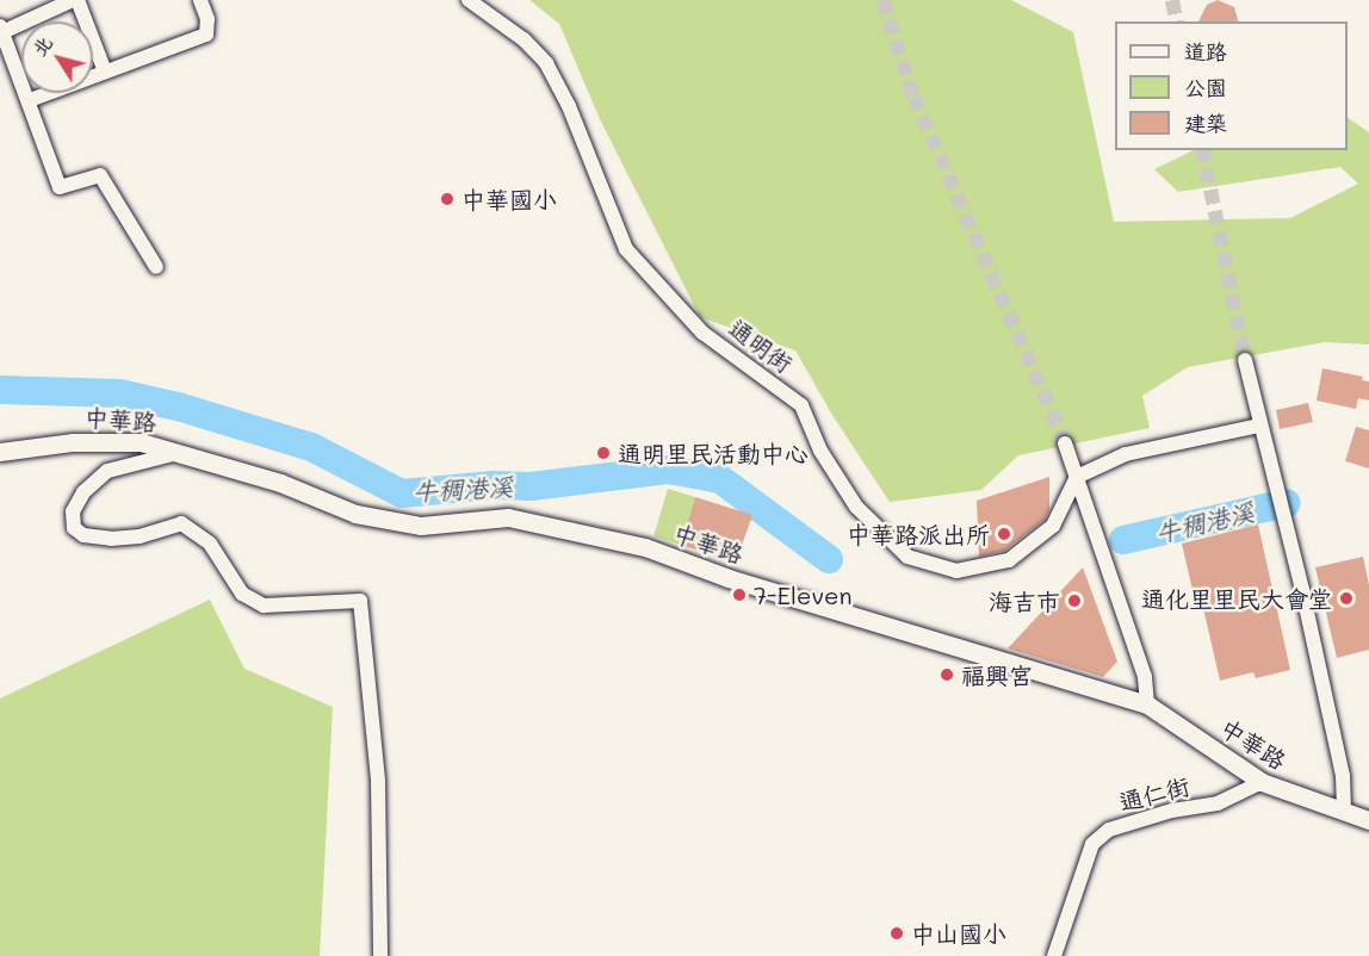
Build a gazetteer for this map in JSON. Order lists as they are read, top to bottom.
{
  "streets": {
    "street": ["通明街", "中華路", "通仁街"]
  },
  "crossings": [
    ["中華路", "通仁街"]
  ],
  "water": ["牛稠港溪"],
  "places": [
    "中華國小",
    "通明里民活動中心",
    "中華路派出所",
    "7-Eleven",
    "通化里里民大會堂",
    "海吉市",
    "福興宮",
    "中山國小"
  ],
  "legend": ["道路", "公園", "建築"],
  "north": "top left"
}
